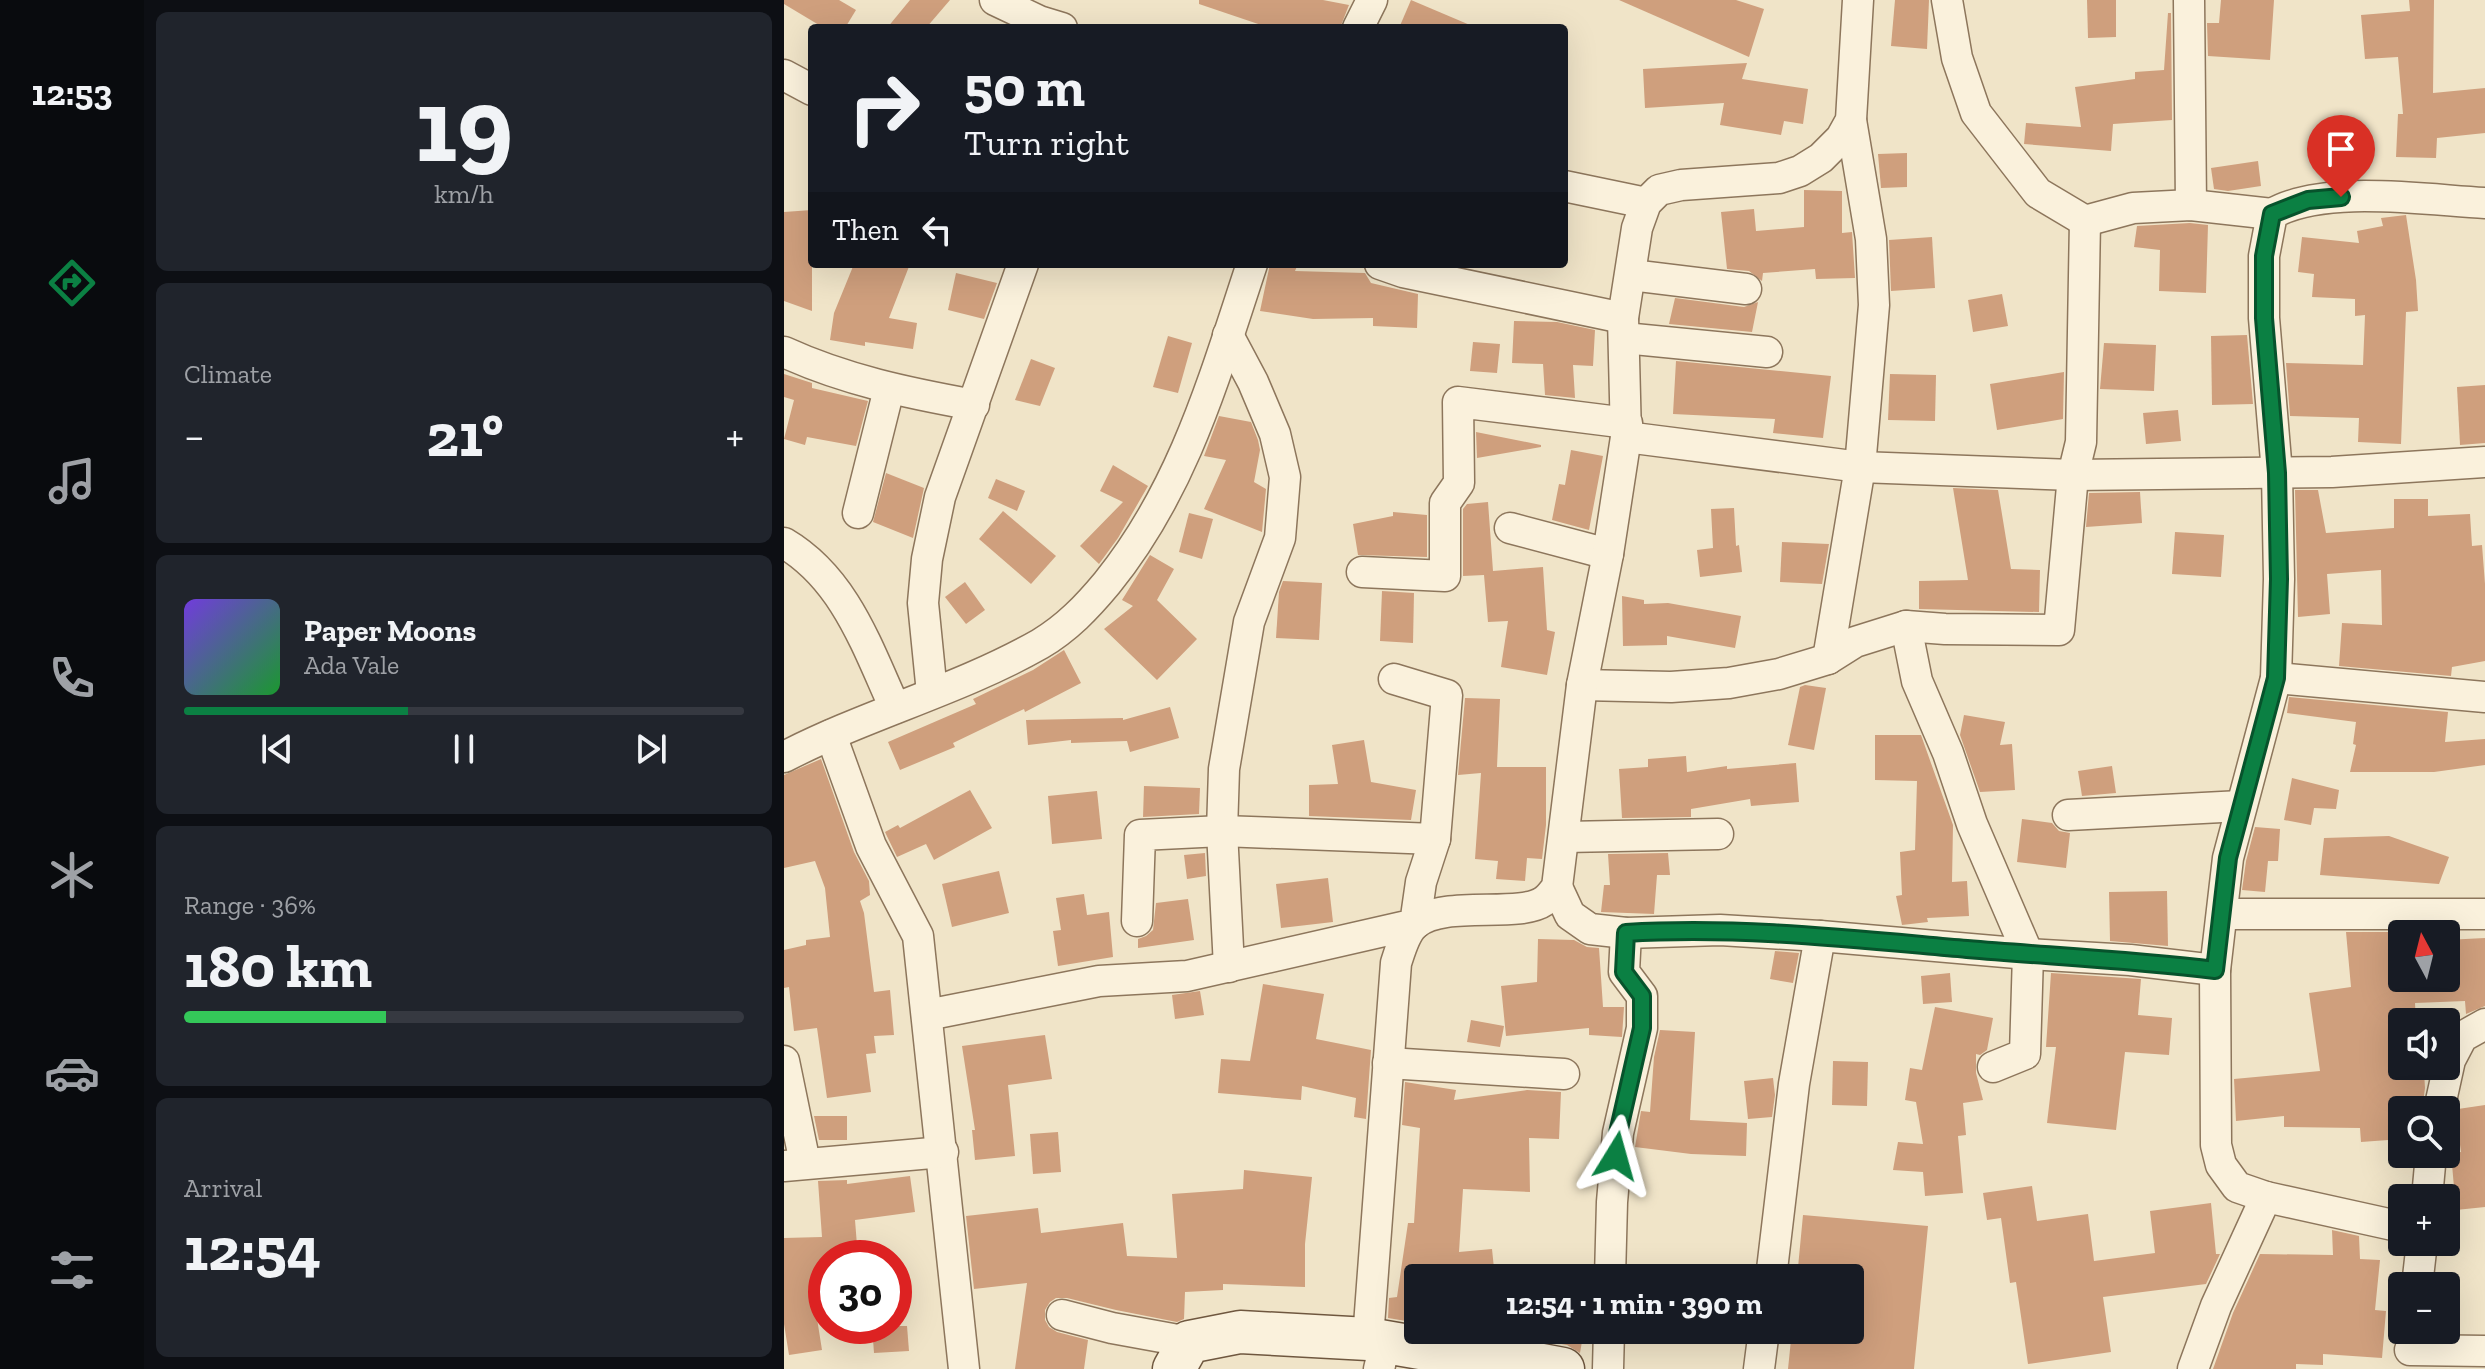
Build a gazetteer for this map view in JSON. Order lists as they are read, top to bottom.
{
  "north": "top",
  "page": {
    "tabs": "12:53",
    "tile": [
      ["19", "km/h"],
      "Climate",
      ["Range · 36%", "180 km"],
      ["Arrival", "12:54"]
    ],
    "turn": ["50 m", "Turn right"],
    "then": "Then",
    "heat": ["−", "21°", "+"],
    "song": ["Paper Moons", "Ada Vale"],
    "map_buttons": ["+", "−"],
    "limit": "30",
    "trip": "12:54 · 1 min · 390 m"
  }
}
